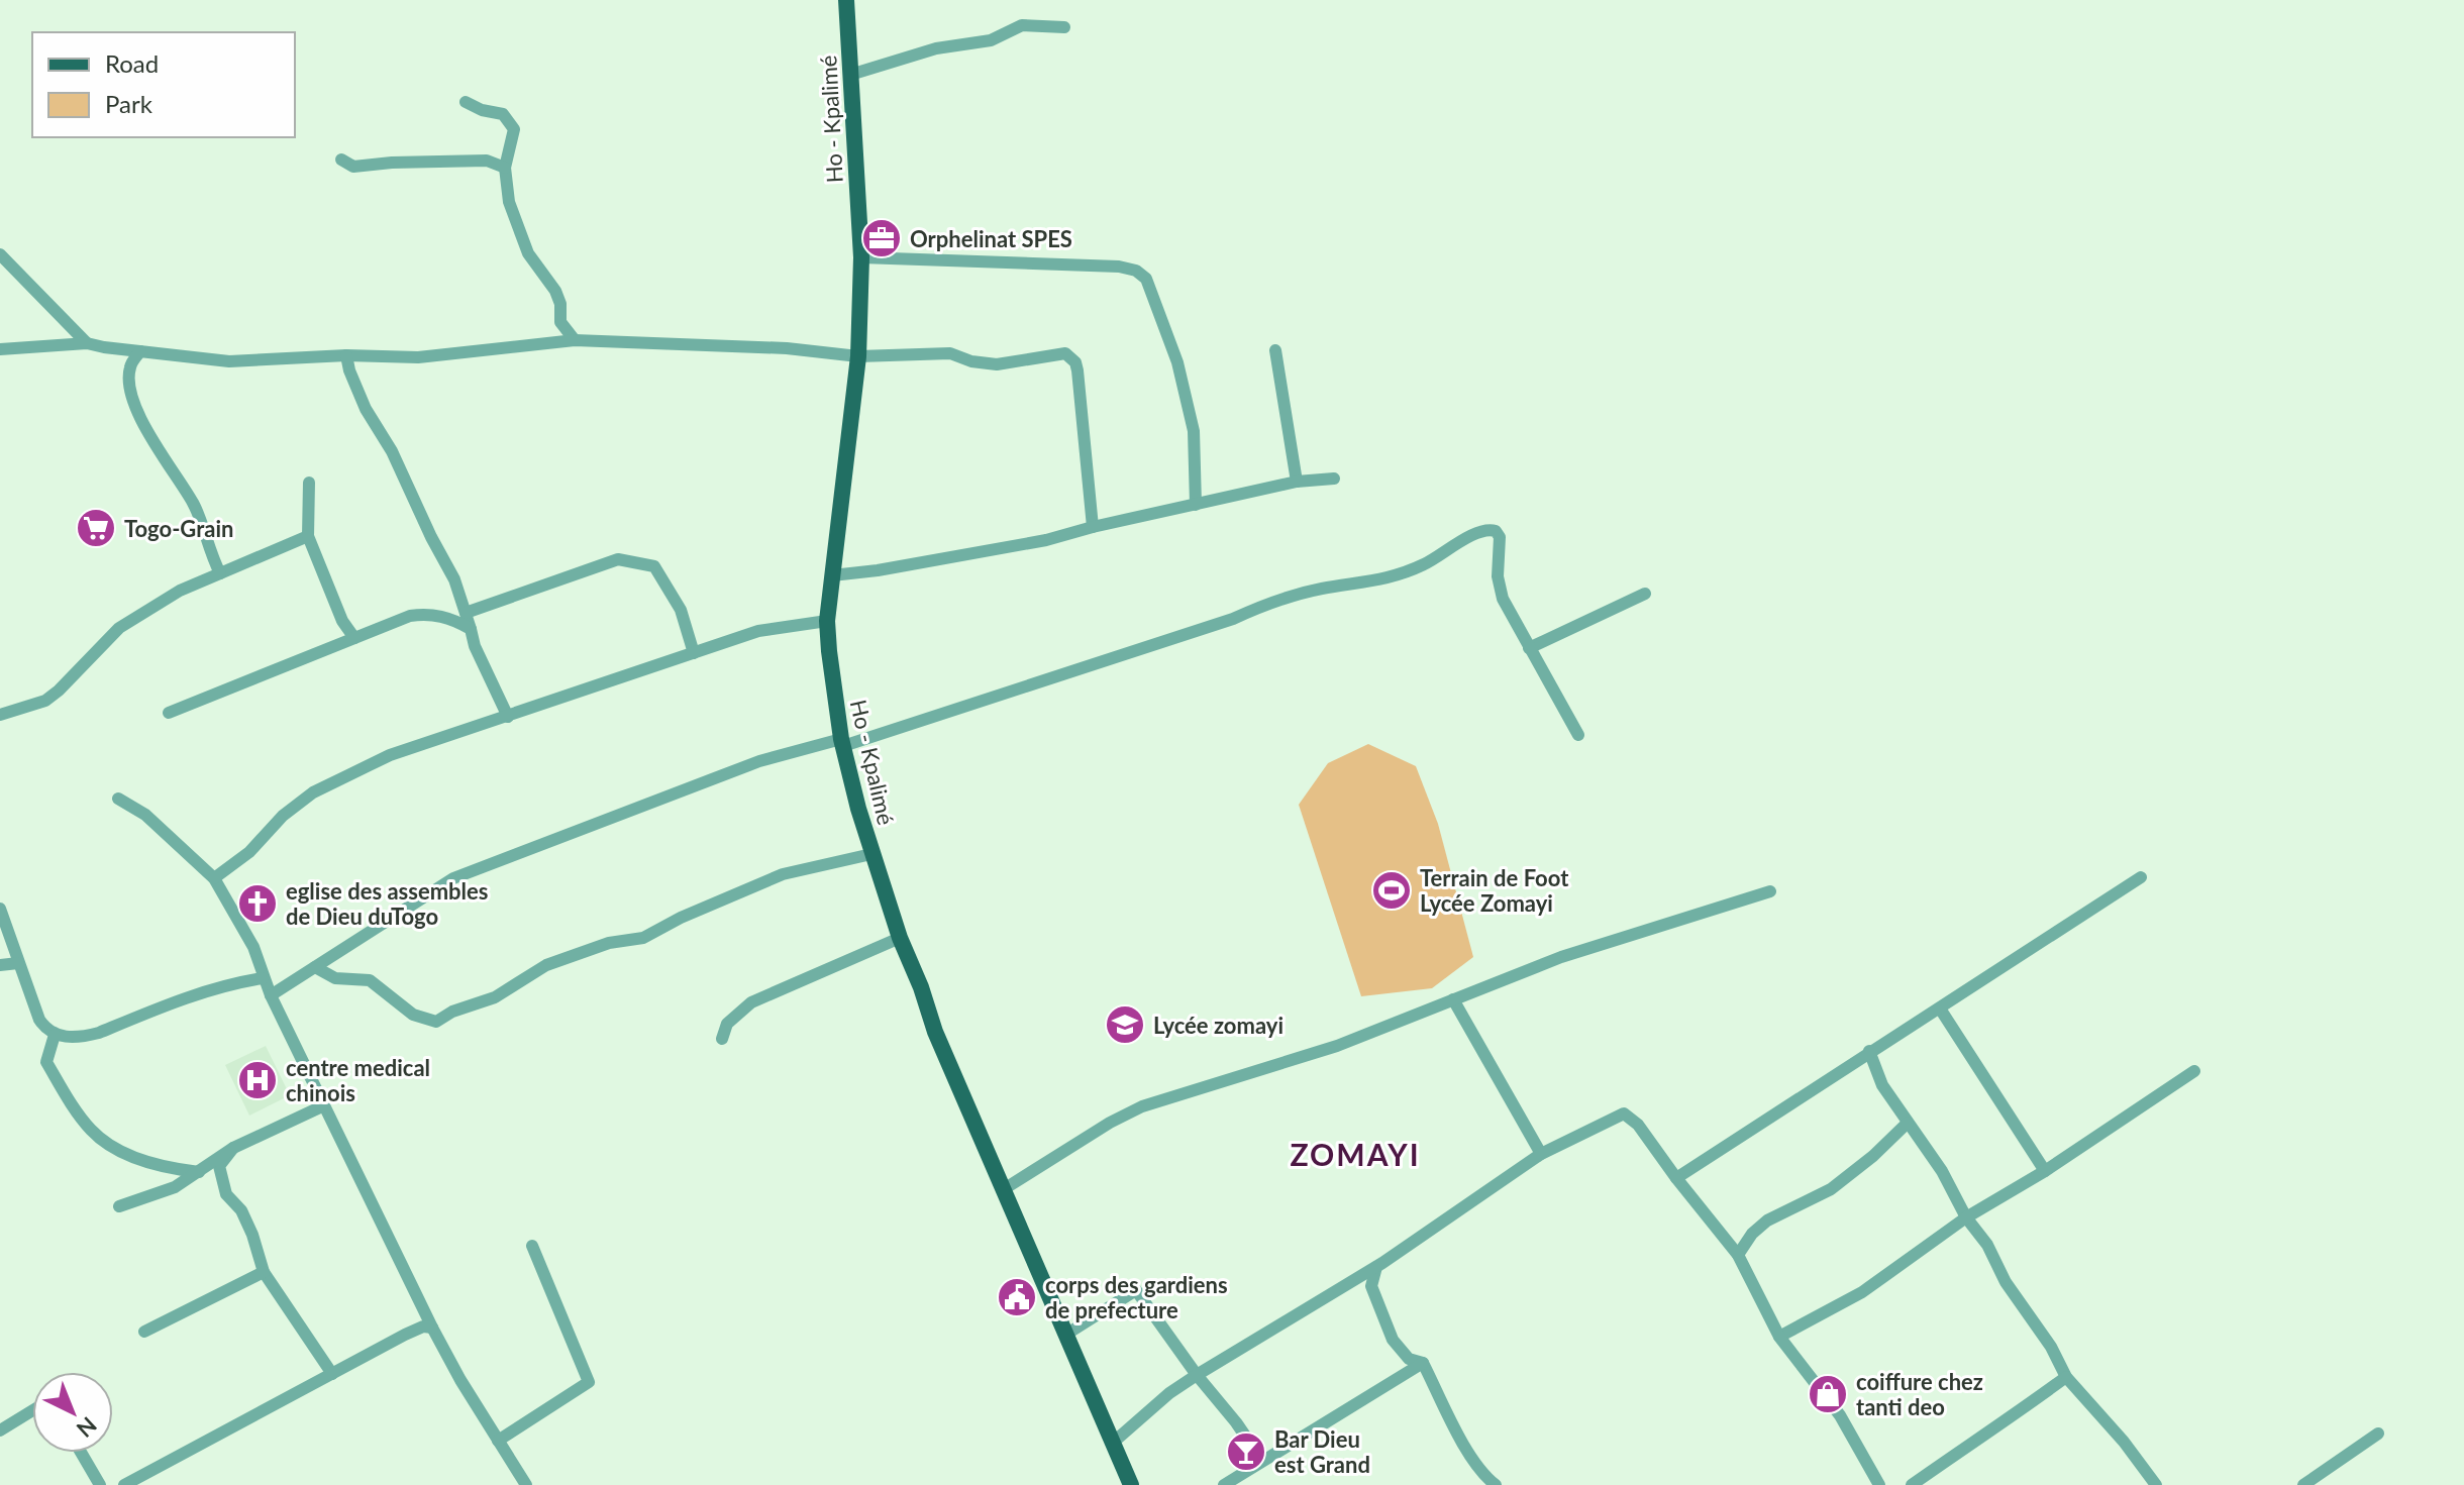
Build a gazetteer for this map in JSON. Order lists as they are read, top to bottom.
{
  "streets": {
    "main road": ["Ho - Kpalimé"]
  },
  "districts": ["ZOMAYI"],
  "places": {
    "office": ["Orphelinat SPES"],
    "supermarket": ["Togo-Grain"],
    "sports": ["Terrain de Foot Lycée Zomayi"],
    "church": ["eglise des assembles de Dieu duTogo"],
    "school or university": ["Lycée zomayi"],
    "hospital": ["centre medical chinois"],
    "public building": ["corps des gardiens de prefecture"],
    "shop": ["coiffure chez tanti deo"],
    "bar": ["Bar Dieu est Grand"]
  },
  "legend": ["Road", "Park"],
  "north": "bottom right"
}
